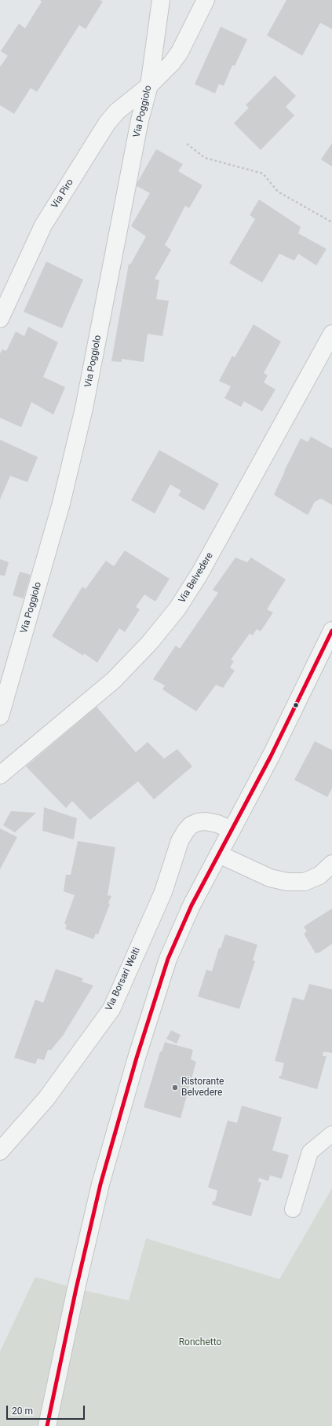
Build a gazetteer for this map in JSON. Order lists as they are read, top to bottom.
{
  "streets": {
    "street": [
      "Via Poggiolo",
      "Via Piro",
      "Via Belvedere",
      "Via Borsari Welti"
    ]
  },
  "crossings": [
    ["Via Poggiolo", "Via Piro"]
  ],
  "parks": ["Ronchetto"],
  "places": ["Ristorante Belvedere"],
  "scale_bar": "20 m"
}
